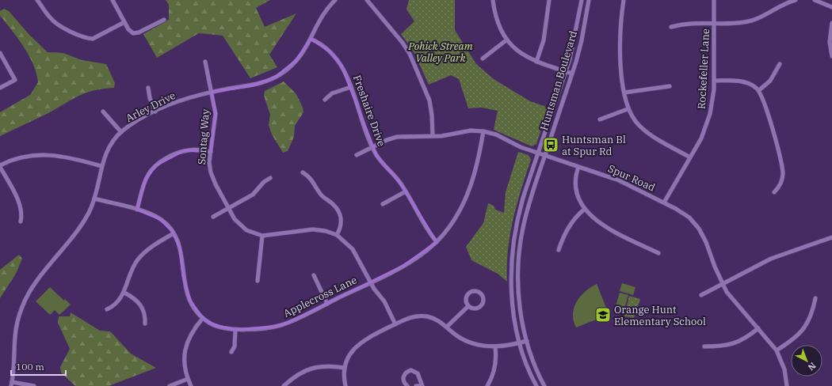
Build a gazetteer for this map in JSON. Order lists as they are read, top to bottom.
{
  "streets": {
    "street": [
      "Rockefeller Lane",
      "Huntsman Boulevard",
      "Arley Drive",
      "Freshaire Drive",
      "Sontag Way",
      "Spur Road",
      "Applecross Lane"
    ]
  },
  "crossings": [
    ["Rockefeller Lane", "Spur Road"],
    ["Huntsman Boulevard", "Spur Road"],
    ["Arley Drive", "Freshaire Drive"],
    ["Arley Drive", "Sontag Way"],
    ["Arley Drive", "Applecross Lane"],
    ["Freshaire Drive", "Spur Road"],
    ["Freshaire Drive", "Applecross Lane"],
    ["Sontag Way", "Applecross Lane"],
    ["Spur Road", "Applecross Lane"]
  ],
  "parks": ["Pohick Stream Valley Park"],
  "places": {
    "bus stop": ["Huntsman Bl at Spur Rd"],
    "school or university": ["Orange Hunt Elementary School"]
  },
  "scale_bar": "100 m",
  "north": "bottom right"
}
